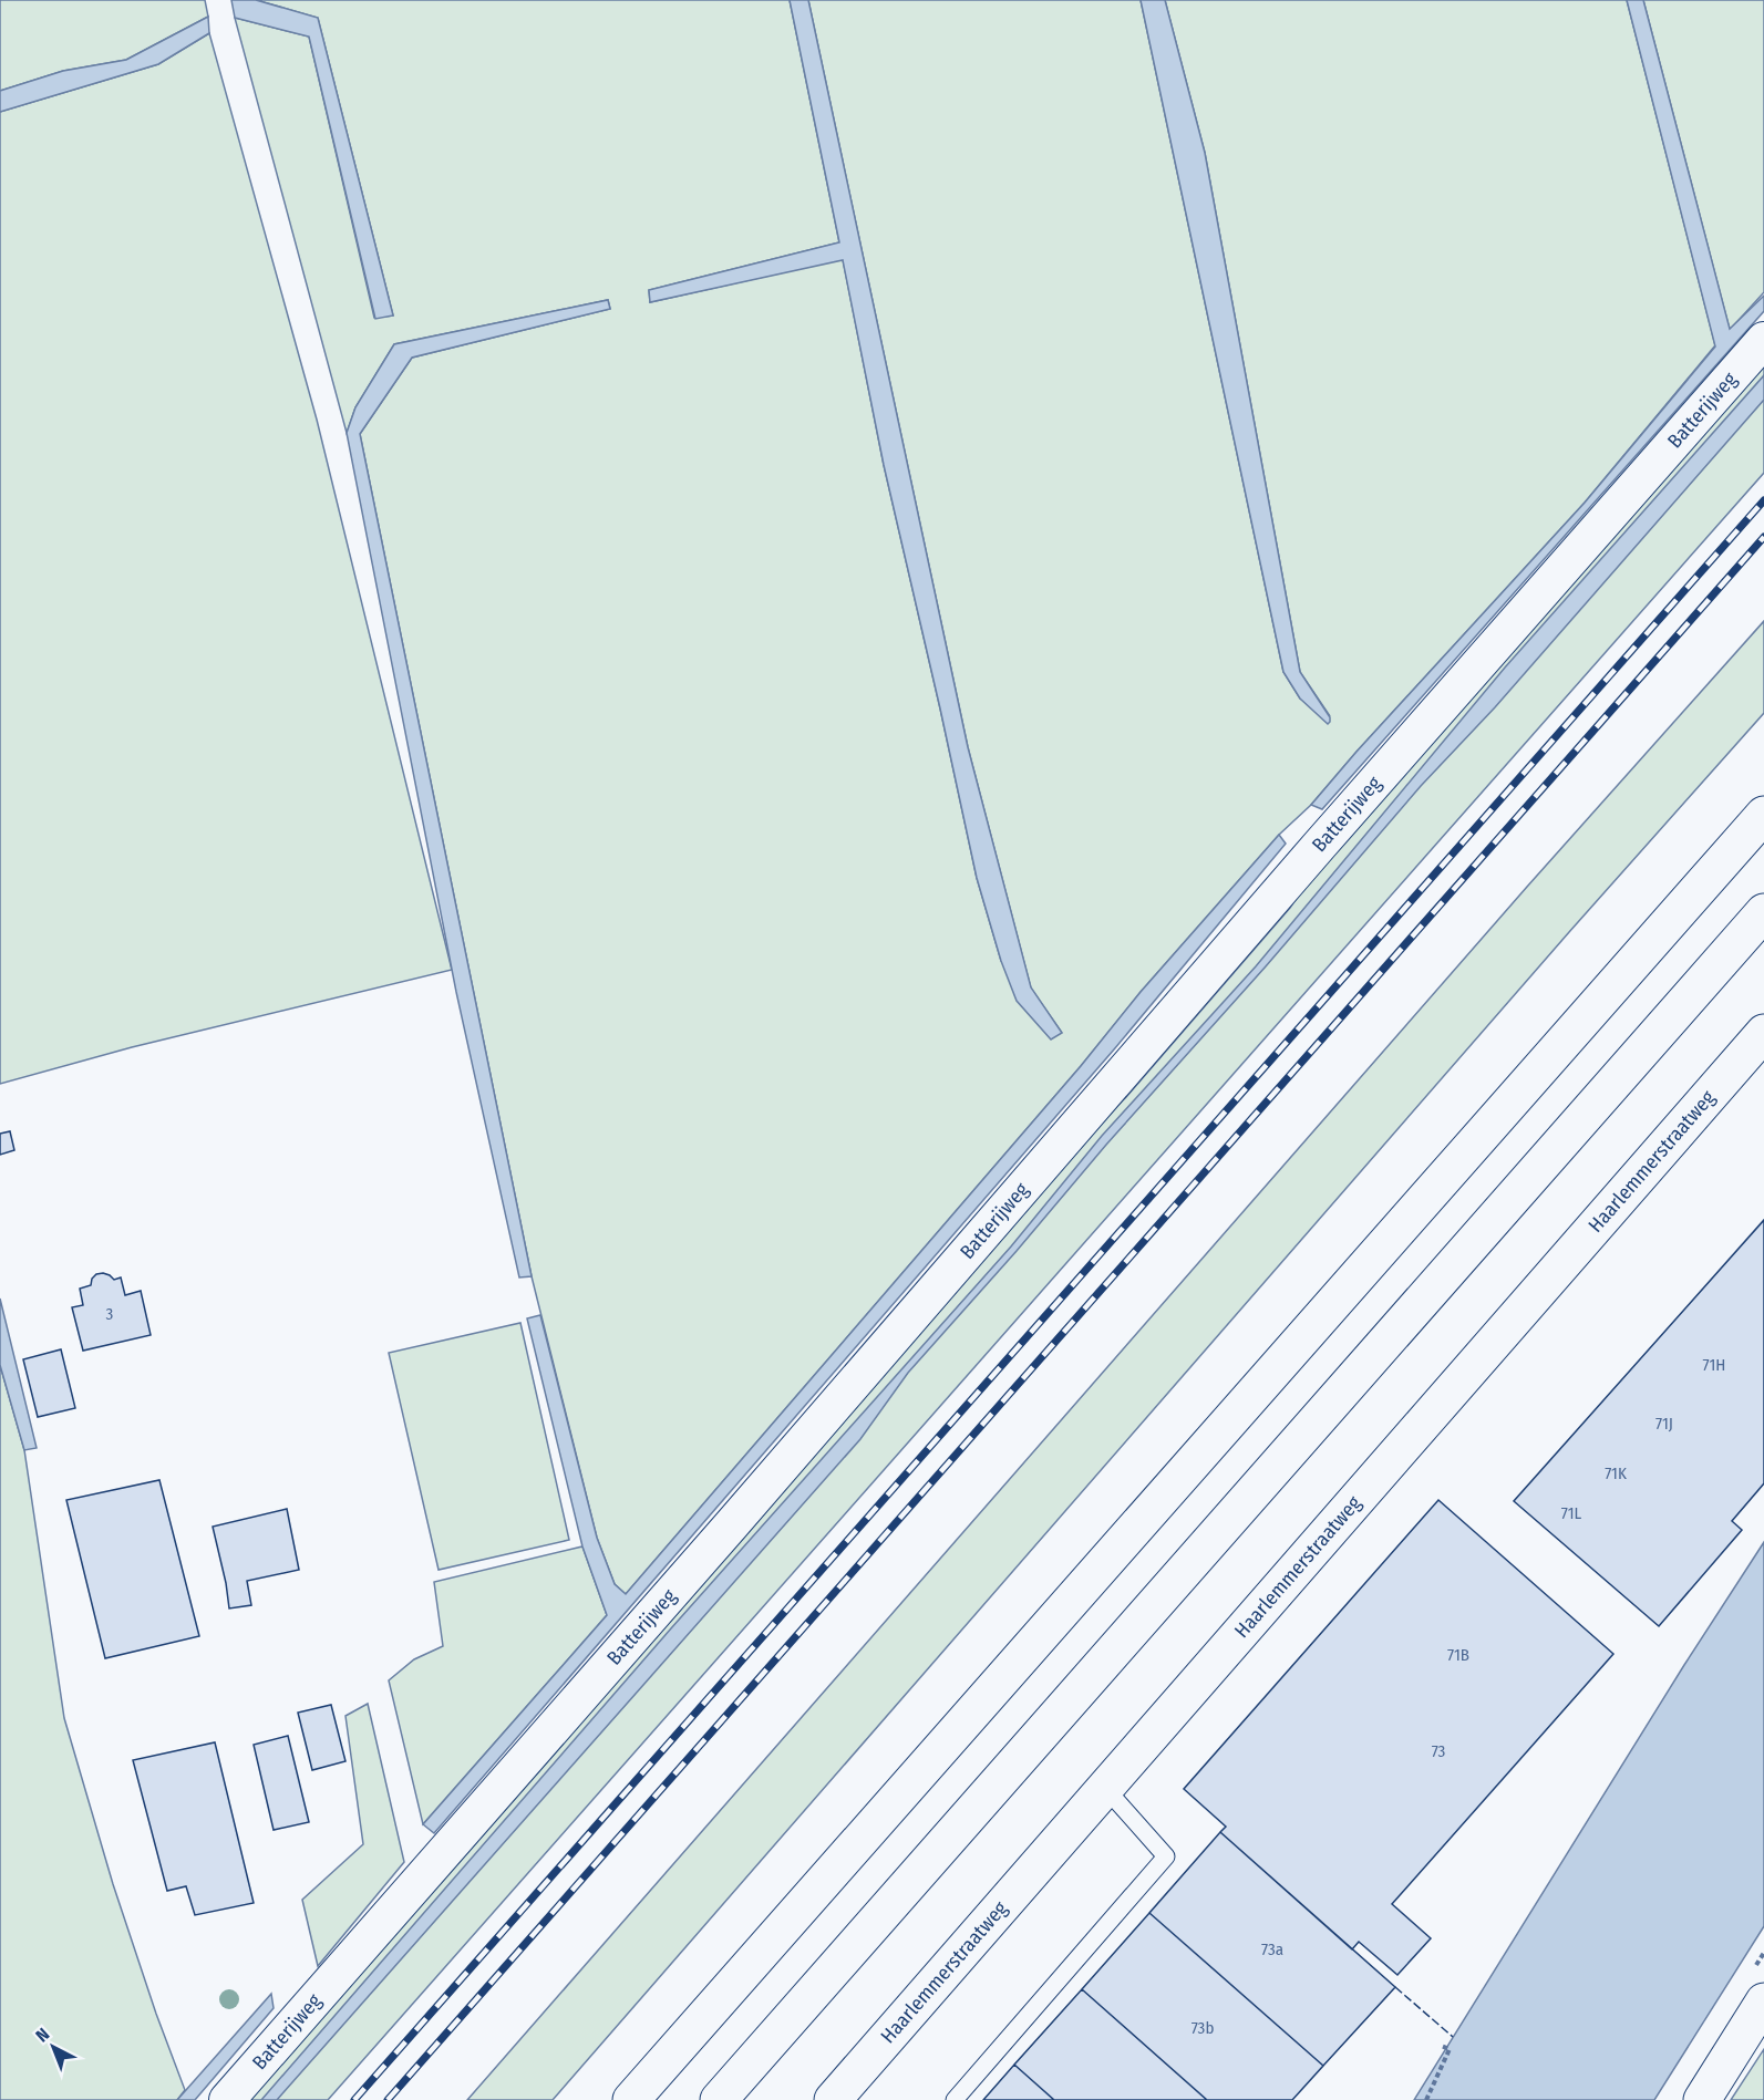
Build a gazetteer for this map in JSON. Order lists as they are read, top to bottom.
{
  "streets": {
    "main road": ["Haarlemmerstraatweg"],
    "street": ["Batterijweg"]
  },
  "house_numbers": [
    "3",
    "71H",
    "71J",
    "71K",
    "71L",
    "71B",
    "73",
    "73a",
    "73b"
  ],
  "north": "top left"
}
